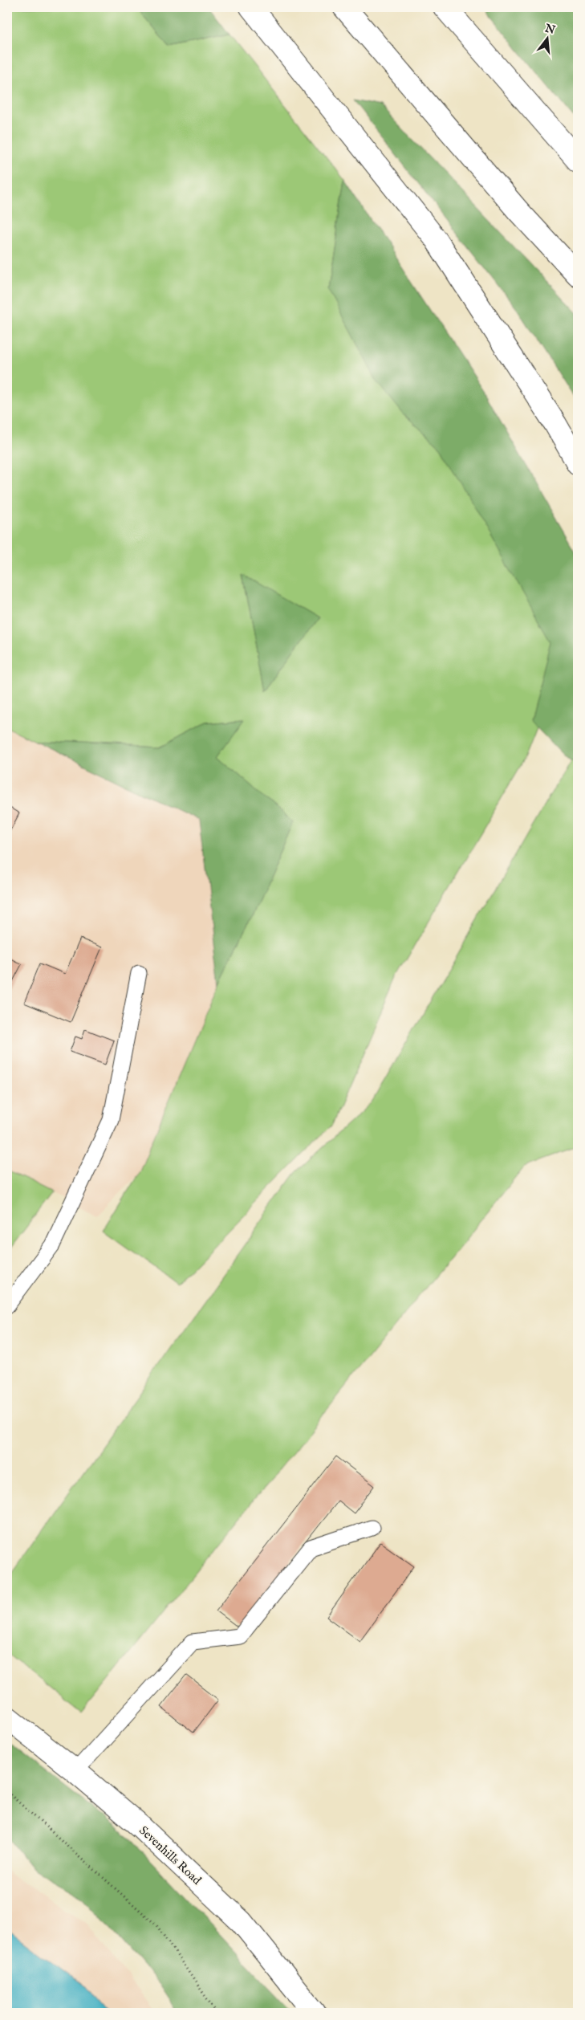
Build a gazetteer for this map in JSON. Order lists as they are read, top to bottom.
{
  "streets": {
    "main road": ["Sevenhills Road"]
  },
  "north": "top"
}
